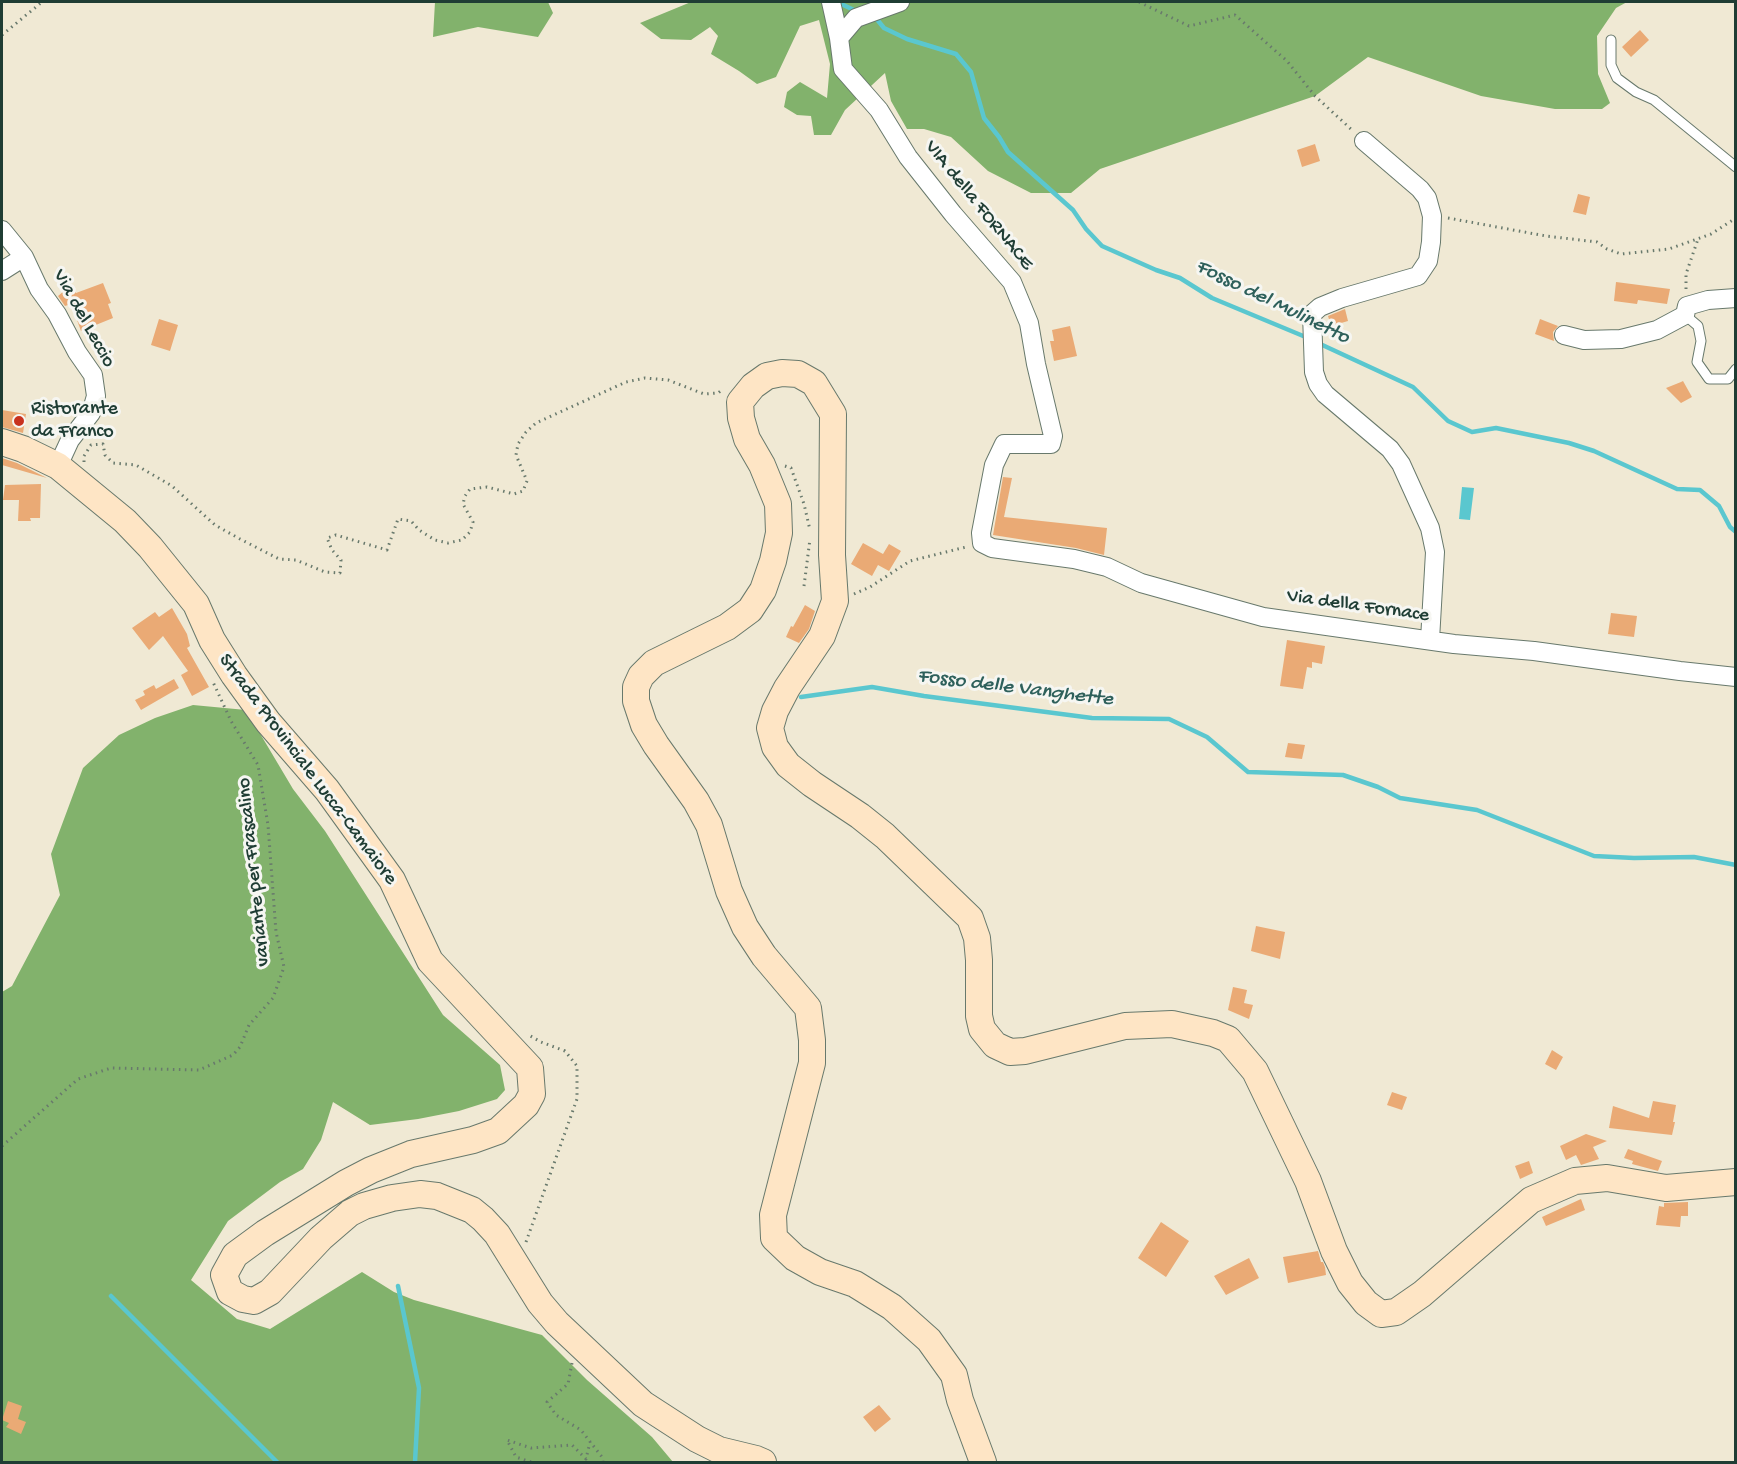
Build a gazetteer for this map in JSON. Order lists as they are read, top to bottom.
{
  "streets": {
    "main road": ["Strada Provinciale Lucca-Camaiore"],
    "street": ["VIA della FORNACE", "Via del Leccio", "Via della Fornace"],
    "path": ["variante per Frascalino"]
  },
  "crossings": [
    ["VIA della FORNACE", "Via della Fornace"],
    ["Via del Leccio", "Strada Provinciale Lucca-Camaiore"]
  ],
  "water": ["Fosso del Mulinetto", "Fosso delle Vanghette"],
  "places": ["Ristorante da Franco"]
}
